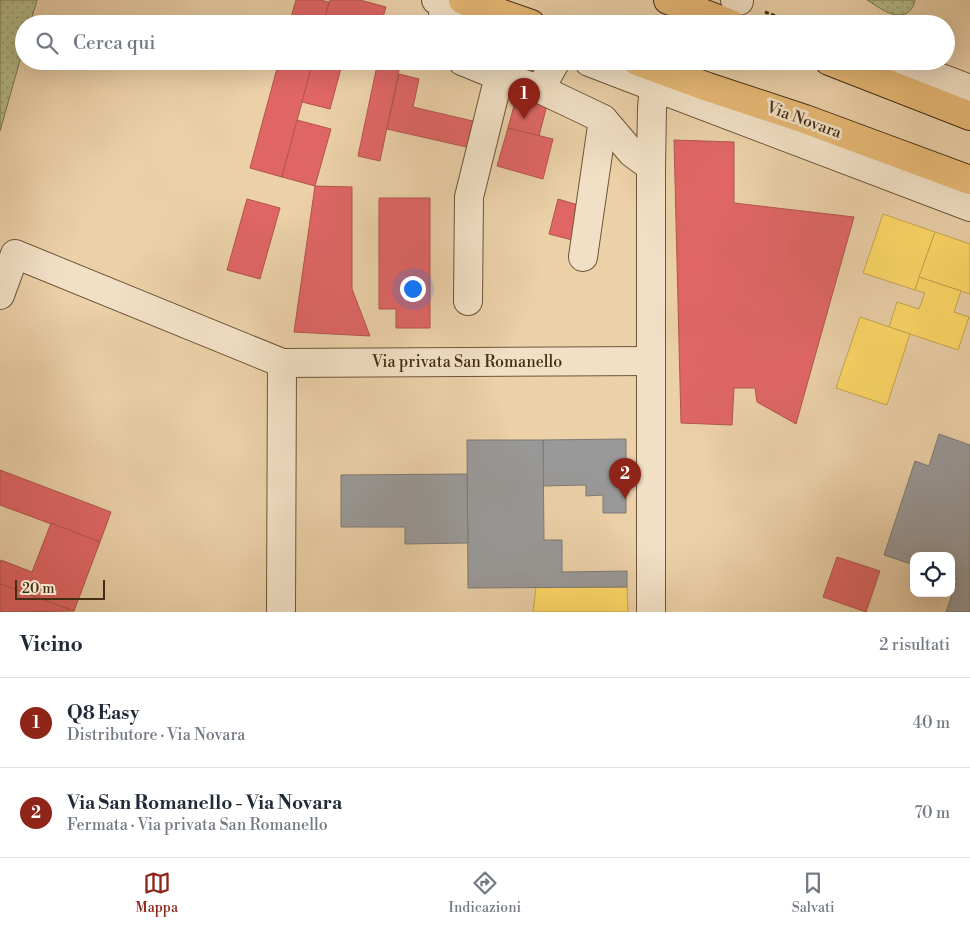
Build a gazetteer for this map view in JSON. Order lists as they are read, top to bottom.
{
  "streets": {
    "main road": ["Via Novara"],
    "street": ["Via privata San Romanello"]
  },
  "scale_bar": "20 m",
  "page": {
    "search": "Cerca qui",
    "pins": ["1", "2"],
    "scale": "20 m",
    "heading": ["Vicino", "2 risultati"],
    "list": [
      {
        "mark": "1",
        "name": "Q8 Easy",
        "note": "Distributore · Via Novara",
        "value": "40 m"
      },
      {
        "mark": "2",
        "name": "Via San Romanello - Via Novara",
        "note": "Fermata · Via privata San Romanello",
        "value": "70 m"
      }
    ],
    "nav": ["Mappa", "Indicazioni", "Salvati"]
  }
}
